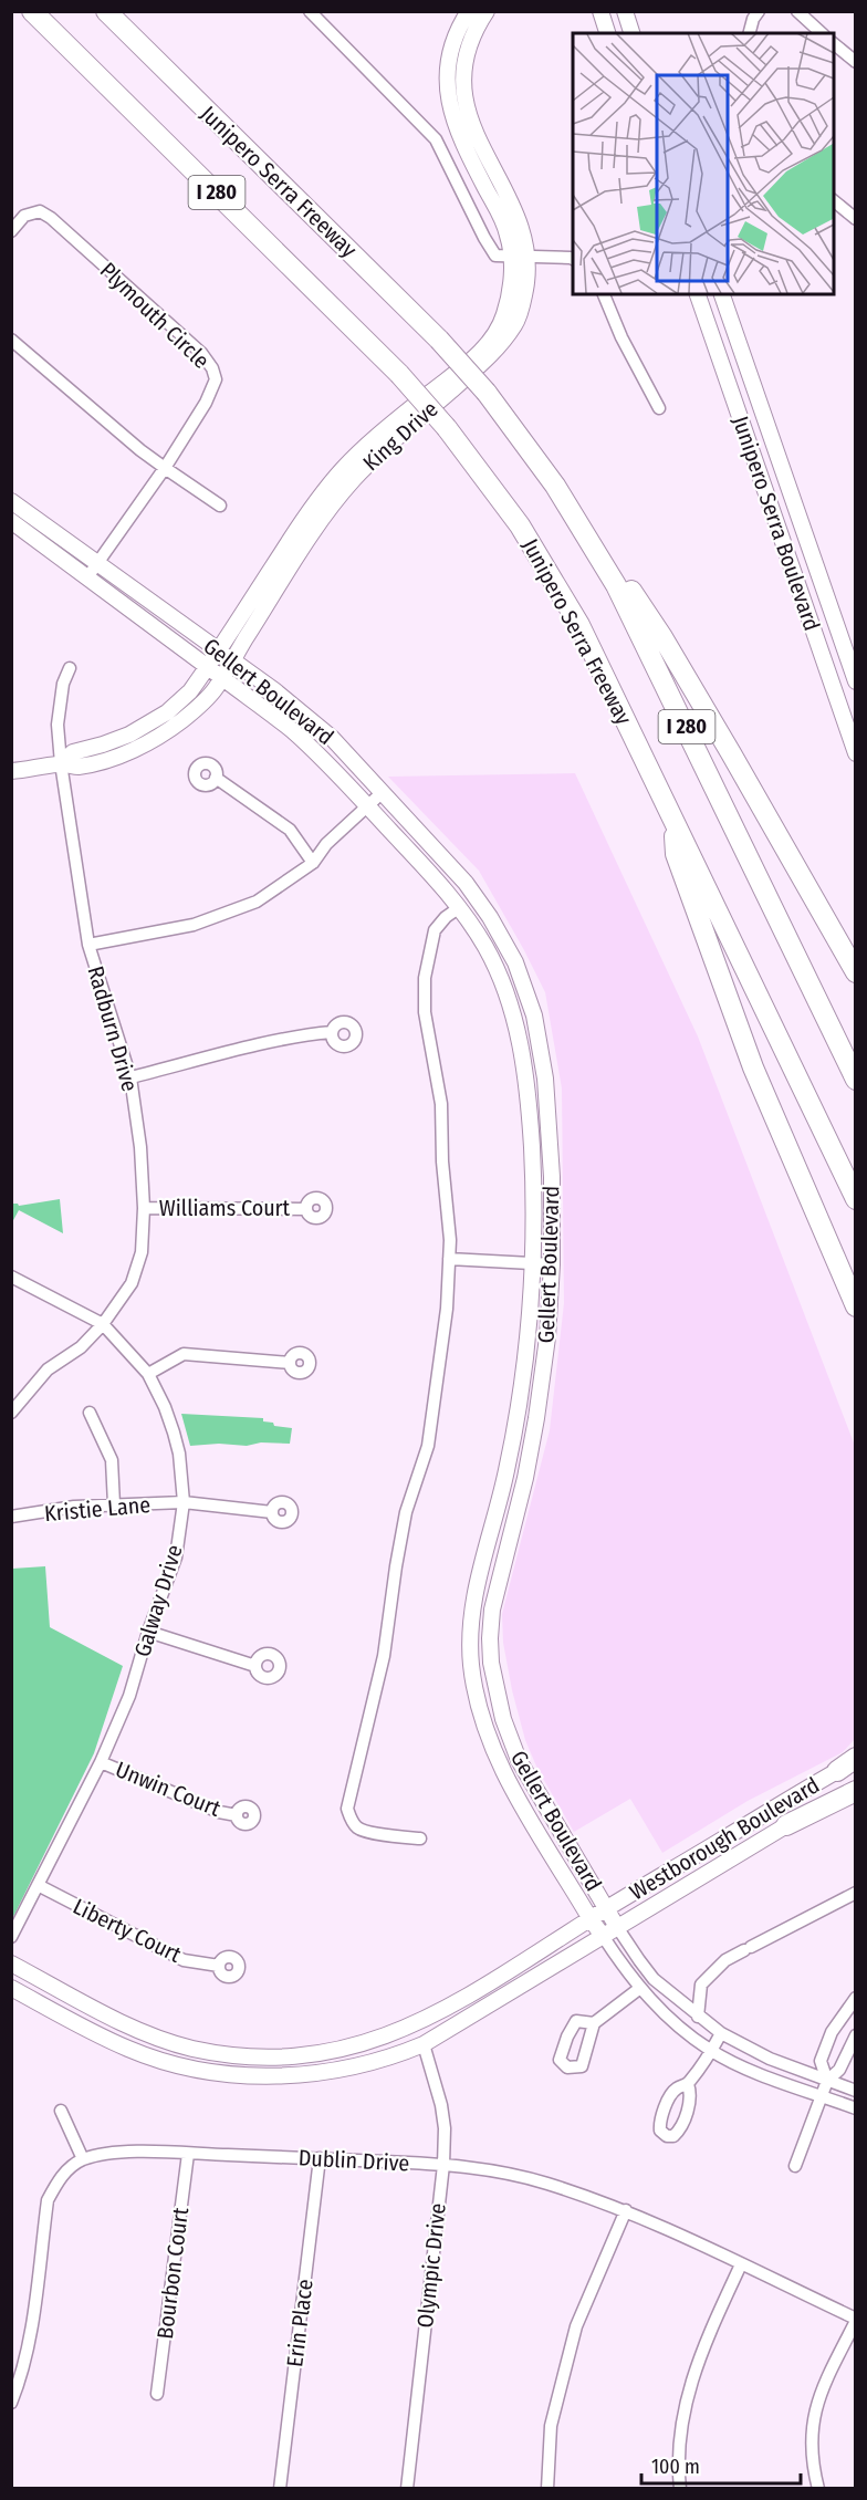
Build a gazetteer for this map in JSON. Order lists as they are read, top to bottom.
{
  "streets": {
    "highway": ["Junipero Serra Freeway", "I 280"],
    "main road": [
      "King Drive",
      "Junipero Serra Boulevard",
      "Gellert Boulevard",
      "Westborough Boulevard"
    ],
    "street": [
      "Plymouth Circle",
      "Radburn Drive",
      "Williams Court",
      "Kristie Lane",
      "Galway Drive",
      "Unwin Court",
      "Liberty Court",
      "Dublin Drive",
      "Olympic Drive",
      "Bourbon Court",
      "Erin Place"
    ]
  },
  "crossings": [
    ["Plymouth Circle", "Gellert Boulevard"],
    ["King Drive", "Gellert Boulevard"],
    ["King Drive", "Radburn Drive"],
    ["Gellert Boulevard", "Westborough Boulevard"],
    ["Radburn Drive", "Williams Court"],
    ["Radburn Drive", "Galway Drive"],
    ["Kristie Lane", "Galway Drive"],
    ["Galway Drive", "Unwin Court"],
    ["Galway Drive", "Liberty Court"],
    ["Westborough Boulevard", "Olympic Drive"],
    ["Dublin Drive", "Olympic Drive"],
    ["Dublin Drive", "Bourbon Court"],
    ["Dublin Drive", "Erin Place"]
  ],
  "scale_bar": "100 m"
}
